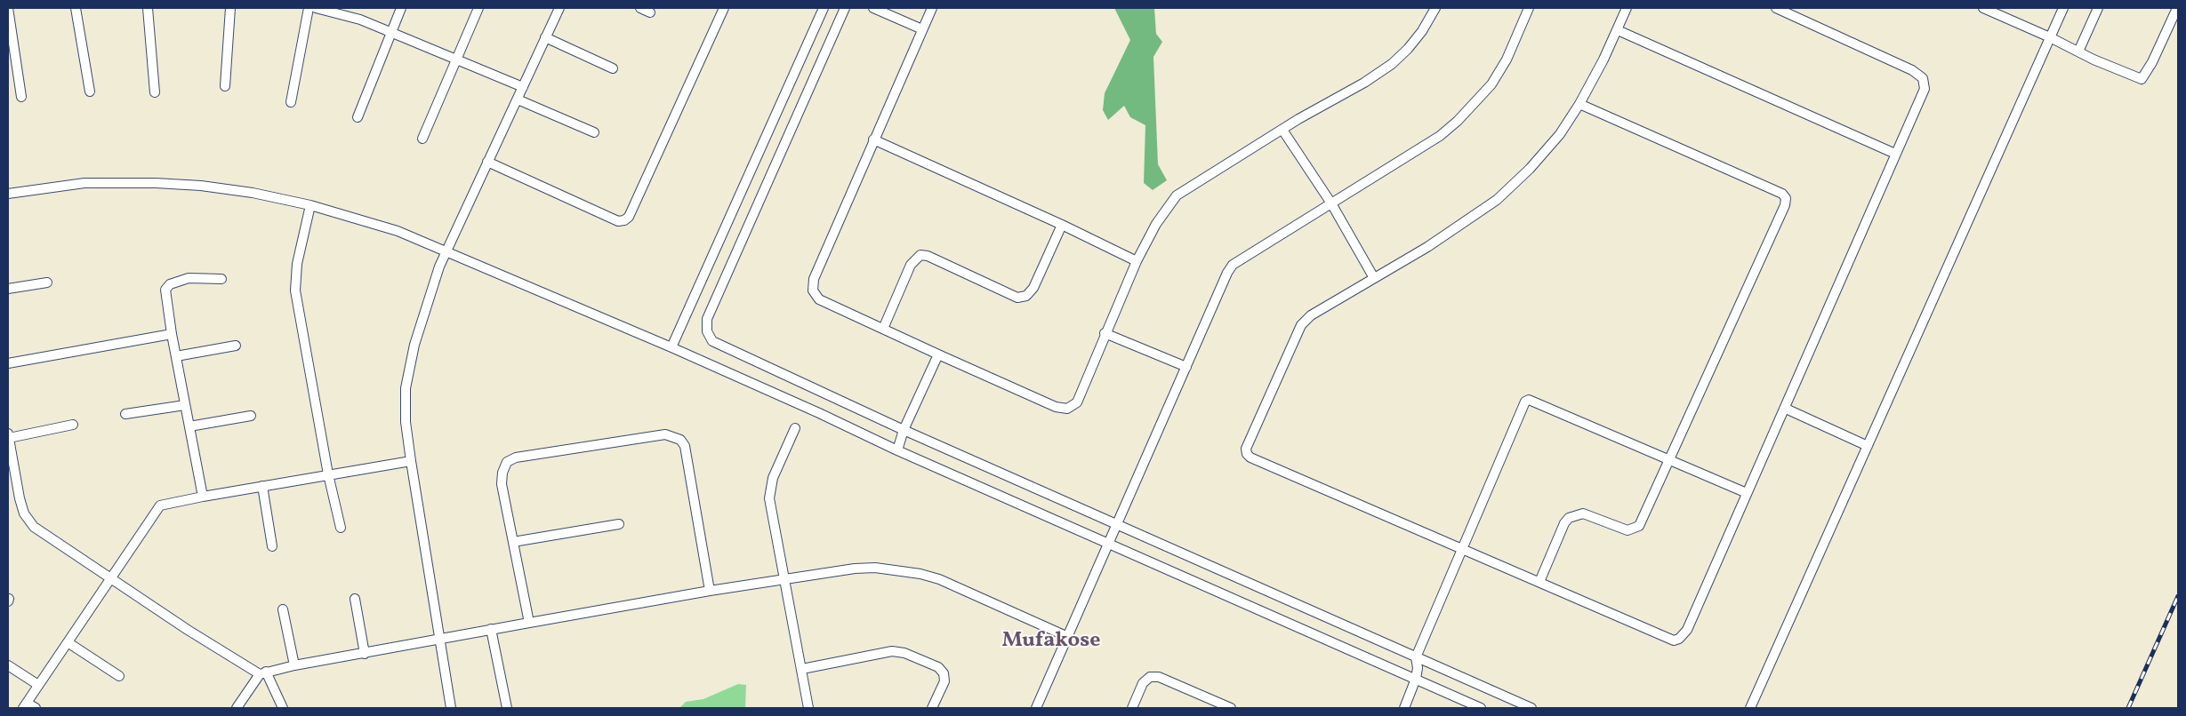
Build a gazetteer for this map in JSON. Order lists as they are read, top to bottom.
{
  "districts": ["Mufakose"]
}
